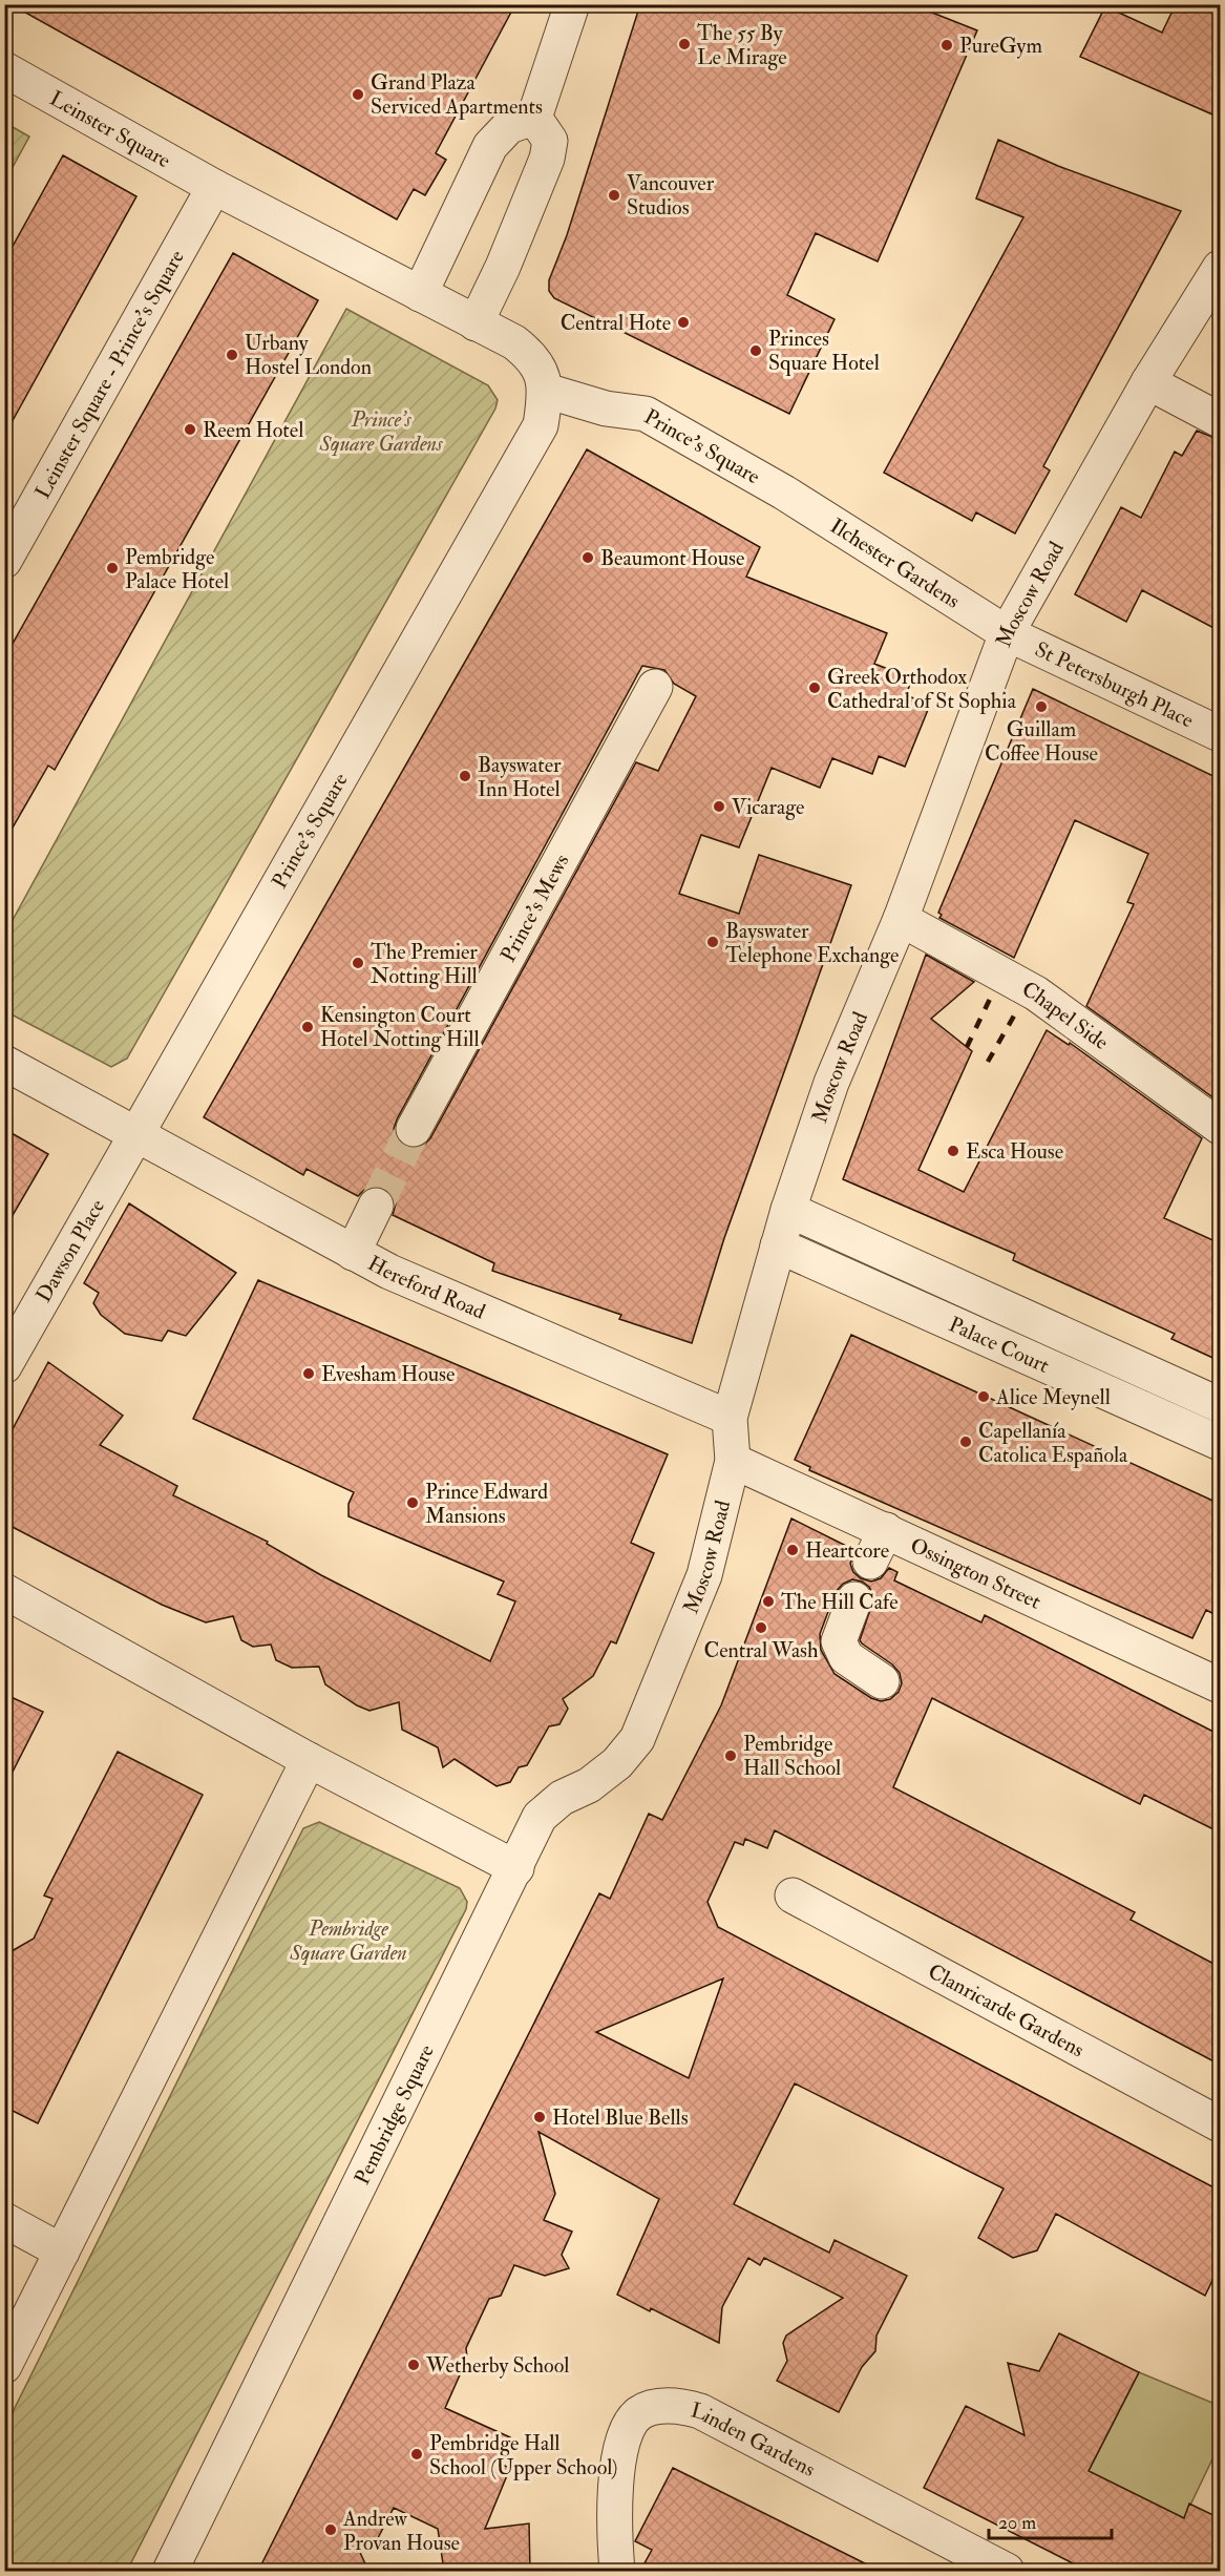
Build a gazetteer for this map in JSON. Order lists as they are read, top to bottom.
{
  "streets": {
    "street": [
      "Leinster Square",
      "Leinster Square - Prince's Square",
      "Prince's Square",
      "Ilchester Gardens",
      "Moscow Road",
      "St Petersburgh Place",
      "Prince's Mews",
      "Chapel Side",
      "Dawson Place",
      "Hereford Road",
      "Palace Court",
      "Ossington Street",
      "Clanricarde Gardens",
      "Pembridge Square",
      "Linden Gardens"
    ]
  },
  "crossings": [
    ["Leinster Square", "Leinster Square - Prince's Square"],
    ["Leinster Square", "Prince's Square"],
    ["Leinster Square - Prince's Square", "Prince's Square"],
    ["Prince's Square", "Ilchester Gardens"],
    ["Prince's Square", "Dawson Place"],
    ["Prince's Square", "Hereford Road"],
    ["Ilchester Gardens", "Moscow Road"],
    ["Ilchester Gardens", "St Petersburgh Place"],
    ["Moscow Road", "St Petersburgh Place"],
    ["Moscow Road", "Chapel Side"],
    ["Moscow Road", "Hereford Road"],
    ["Moscow Road", "Palace Court"],
    ["Moscow Road", "Ossington Street"],
    ["Moscow Road", "Pembridge Square"],
    ["Dawson Place", "Hereford Road"]
  ],
  "parks": ["Prince's Square Gardens", "Pembridge Square Garden"],
  "places": [
    "The 55 By Le Mirage",
    "PureGym",
    "Grand Plaza Serviced Apartments",
    "Vancouver Studios",
    "Central Hote",
    "Princes Square Hotel",
    "Urbany Hostel London",
    "Reem Hotel",
    "Beaumont House",
    "Pembridge Palace Hotel",
    "Greek Orthodox Cathedral of St Sophia",
    "Guillam Coffee House",
    "Bayswater Inn Hotel",
    "Vicarage",
    "Bayswater Telephone Exchange",
    "The Premier Notting Hill",
    "Kensington Court Hotel Notting Hill",
    "Esca House",
    "Evesham House",
    "Alice Meynell",
    "Capellanía Catolica Española",
    "Prince Edward Mansions",
    "Heartcore",
    "The Hill Cafe",
    "Central Wash",
    "Pembridge Hall School",
    "Hotel Blue Bells",
    "Wetherby School",
    "Pembridge Hall School (Upper School)",
    "Andrew Provan House"
  ],
  "scale_bar": "20 m"
}
